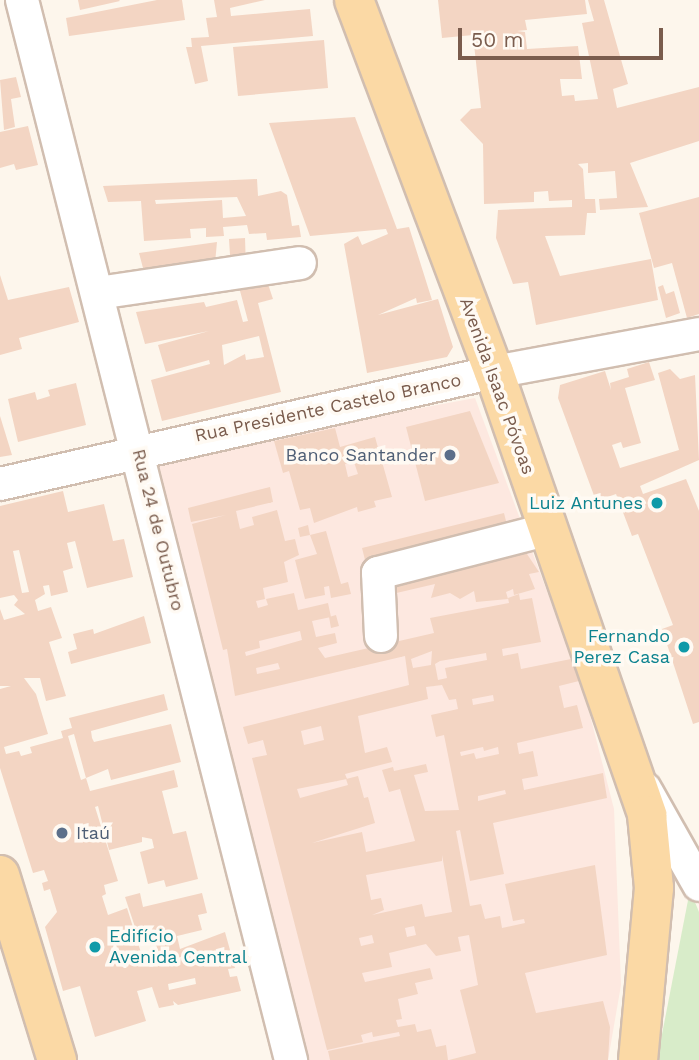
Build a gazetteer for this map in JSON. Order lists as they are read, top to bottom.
{
  "streets": {
    "main road": ["Avenida Isaac Póvoas"],
    "street": ["Rua Presidente Castelo Branco", "Rua 24 de Outubro"]
  },
  "crossings": [
    ["Avenida Isaac Póvoas", "Rua Presidente Castelo Branco"],
    ["Rua Presidente Castelo Branco", "Rua 24 de Outubro"]
  ],
  "places": [
    "Banco Santander",
    "Luiz Antunes",
    "Fernando Perez Casa",
    "Itaú",
    "Edifício Avenida Central"
  ],
  "scale_bar": "50 m"
}
